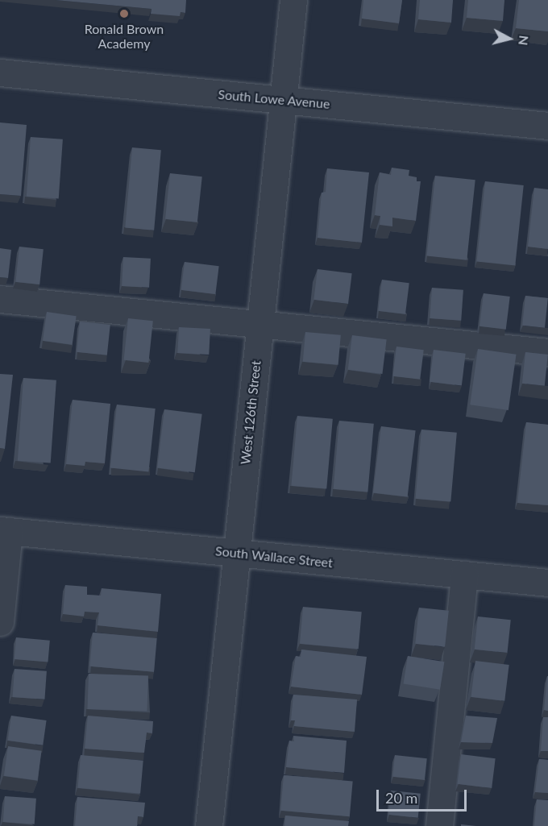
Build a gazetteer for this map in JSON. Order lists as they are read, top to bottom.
{
  "streets": {
    "street": ["South Lowe Avenue", "West 126th Street", "South Wallace Street"]
  },
  "crossings": [
    ["South Lowe Avenue", "West 126th Street"],
    ["West 126th Street", "South Wallace Street"]
  ],
  "places": ["Ronald Brown Academy"],
  "scale_bar": "20 m",
  "north": "right"
}
